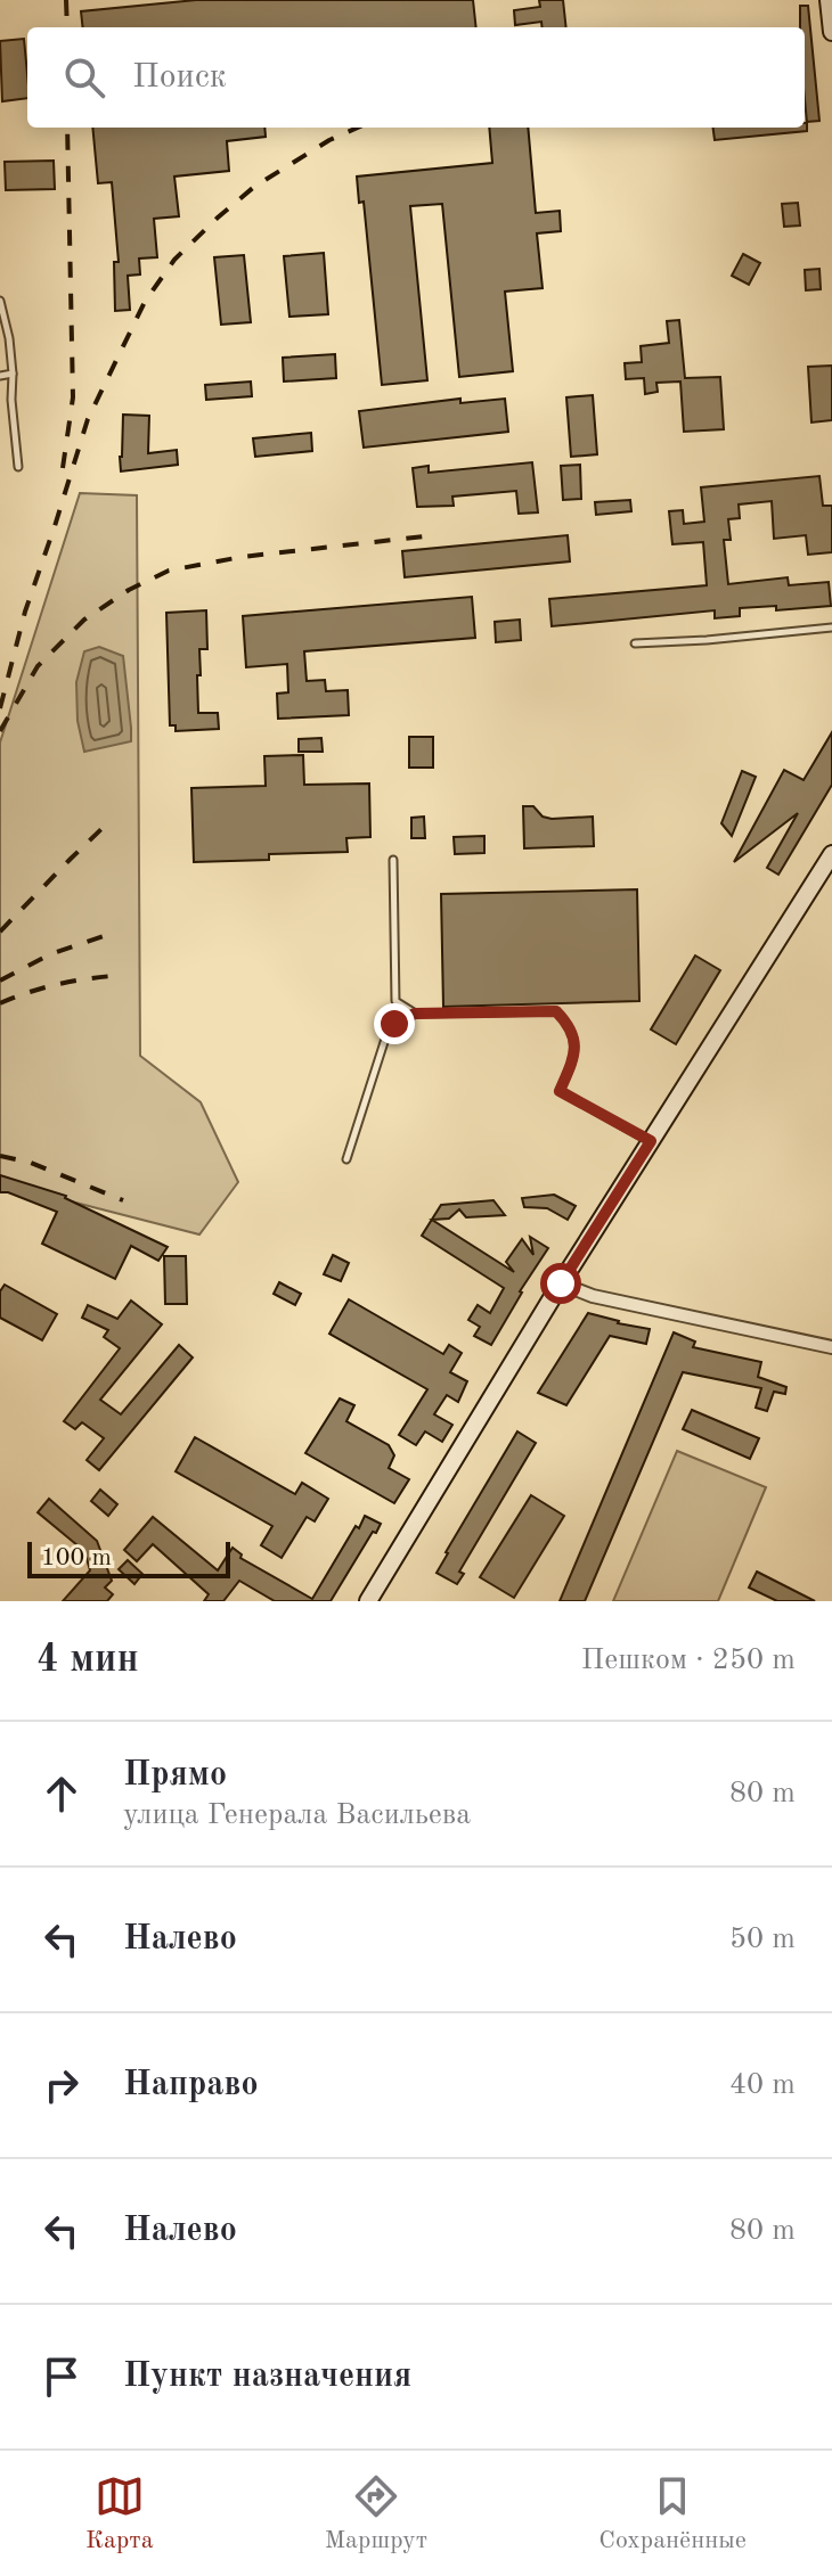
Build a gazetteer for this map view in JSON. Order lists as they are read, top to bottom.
{
  "scale_bar": "100 m",
  "page": {
    "search": "Поиск",
    "scale": "100 m",
    "heading": ["4 мин", "Пешком · 250 m"],
    "list": [
      ["Прямо", "улица Генерала Васильева", "80 m"],
      ["Налево", "50 m"],
      ["Направо", "40 m"],
      ["Налево", "80 m"],
      "Пункт назначения"
    ],
    "nav": ["Карта", "Маршрут", "Сохранённые"]
  }
}
